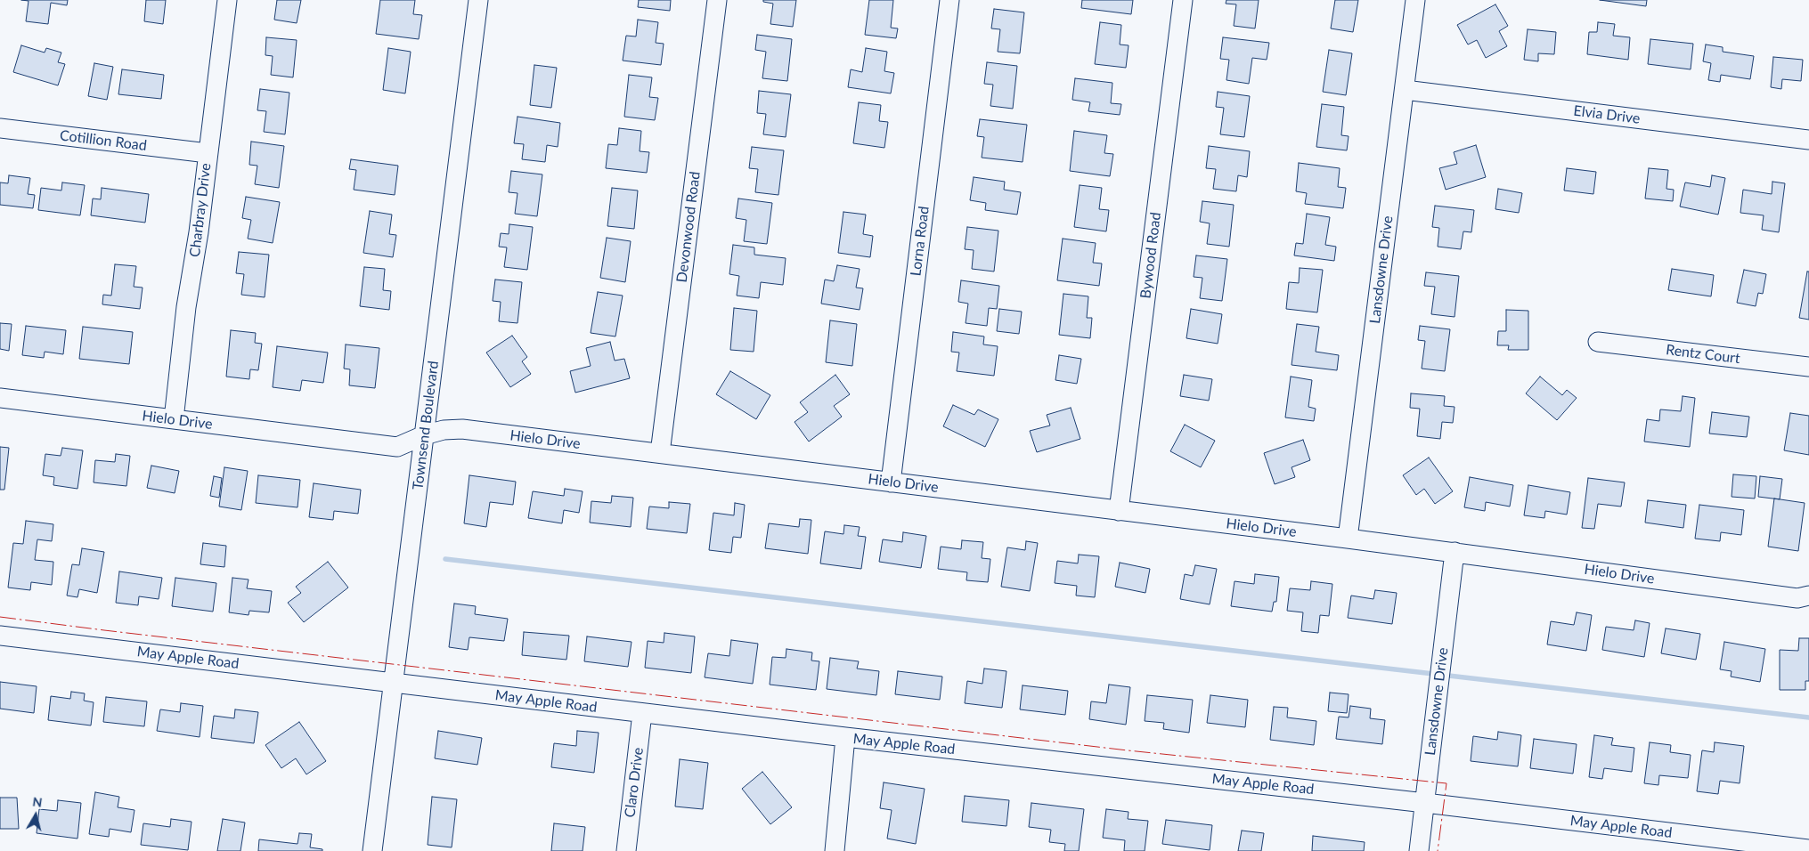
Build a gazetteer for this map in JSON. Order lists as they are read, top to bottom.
{
  "streets": {
    "street": [
      "Elvia Drive",
      "Cotillion Road",
      "Charbray Drive",
      "Devonwood Road",
      "Lorna Road",
      "Bywood Road",
      "Lansdowne Drive",
      "Rentz Court",
      "Hielo Drive",
      "Townsend Boulevard",
      "May Apple Road",
      "Claro Drive"
    ]
  },
  "crossings": [
    ["Elvia Drive", "Lansdowne Drive"],
    ["Cotillion Road", "Charbray Drive"],
    ["Charbray Drive", "Hielo Drive"],
    ["Devonwood Road", "Hielo Drive"],
    ["Lorna Road", "Hielo Drive"],
    ["Bywood Road", "Hielo Drive"],
    ["Lansdowne Drive", "Hielo Drive"],
    ["Lansdowne Drive", "May Apple Road"],
    ["Hielo Drive", "Townsend Boulevard"],
    ["Townsend Boulevard", "May Apple Road"],
    ["May Apple Road", "Claro Drive"]
  ],
  "north": "top"
}
